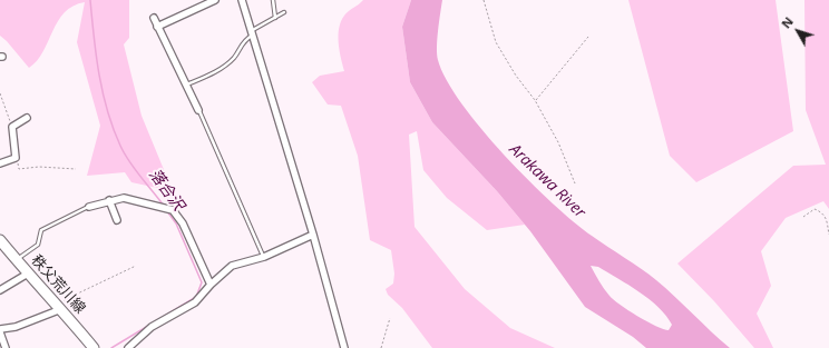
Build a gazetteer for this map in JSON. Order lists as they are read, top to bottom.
{
  "streets": {
    "main road": ["秩父荒川線"]
  },
  "water": ["Arakawa River", "落合沢"],
  "north": "top left"
}
